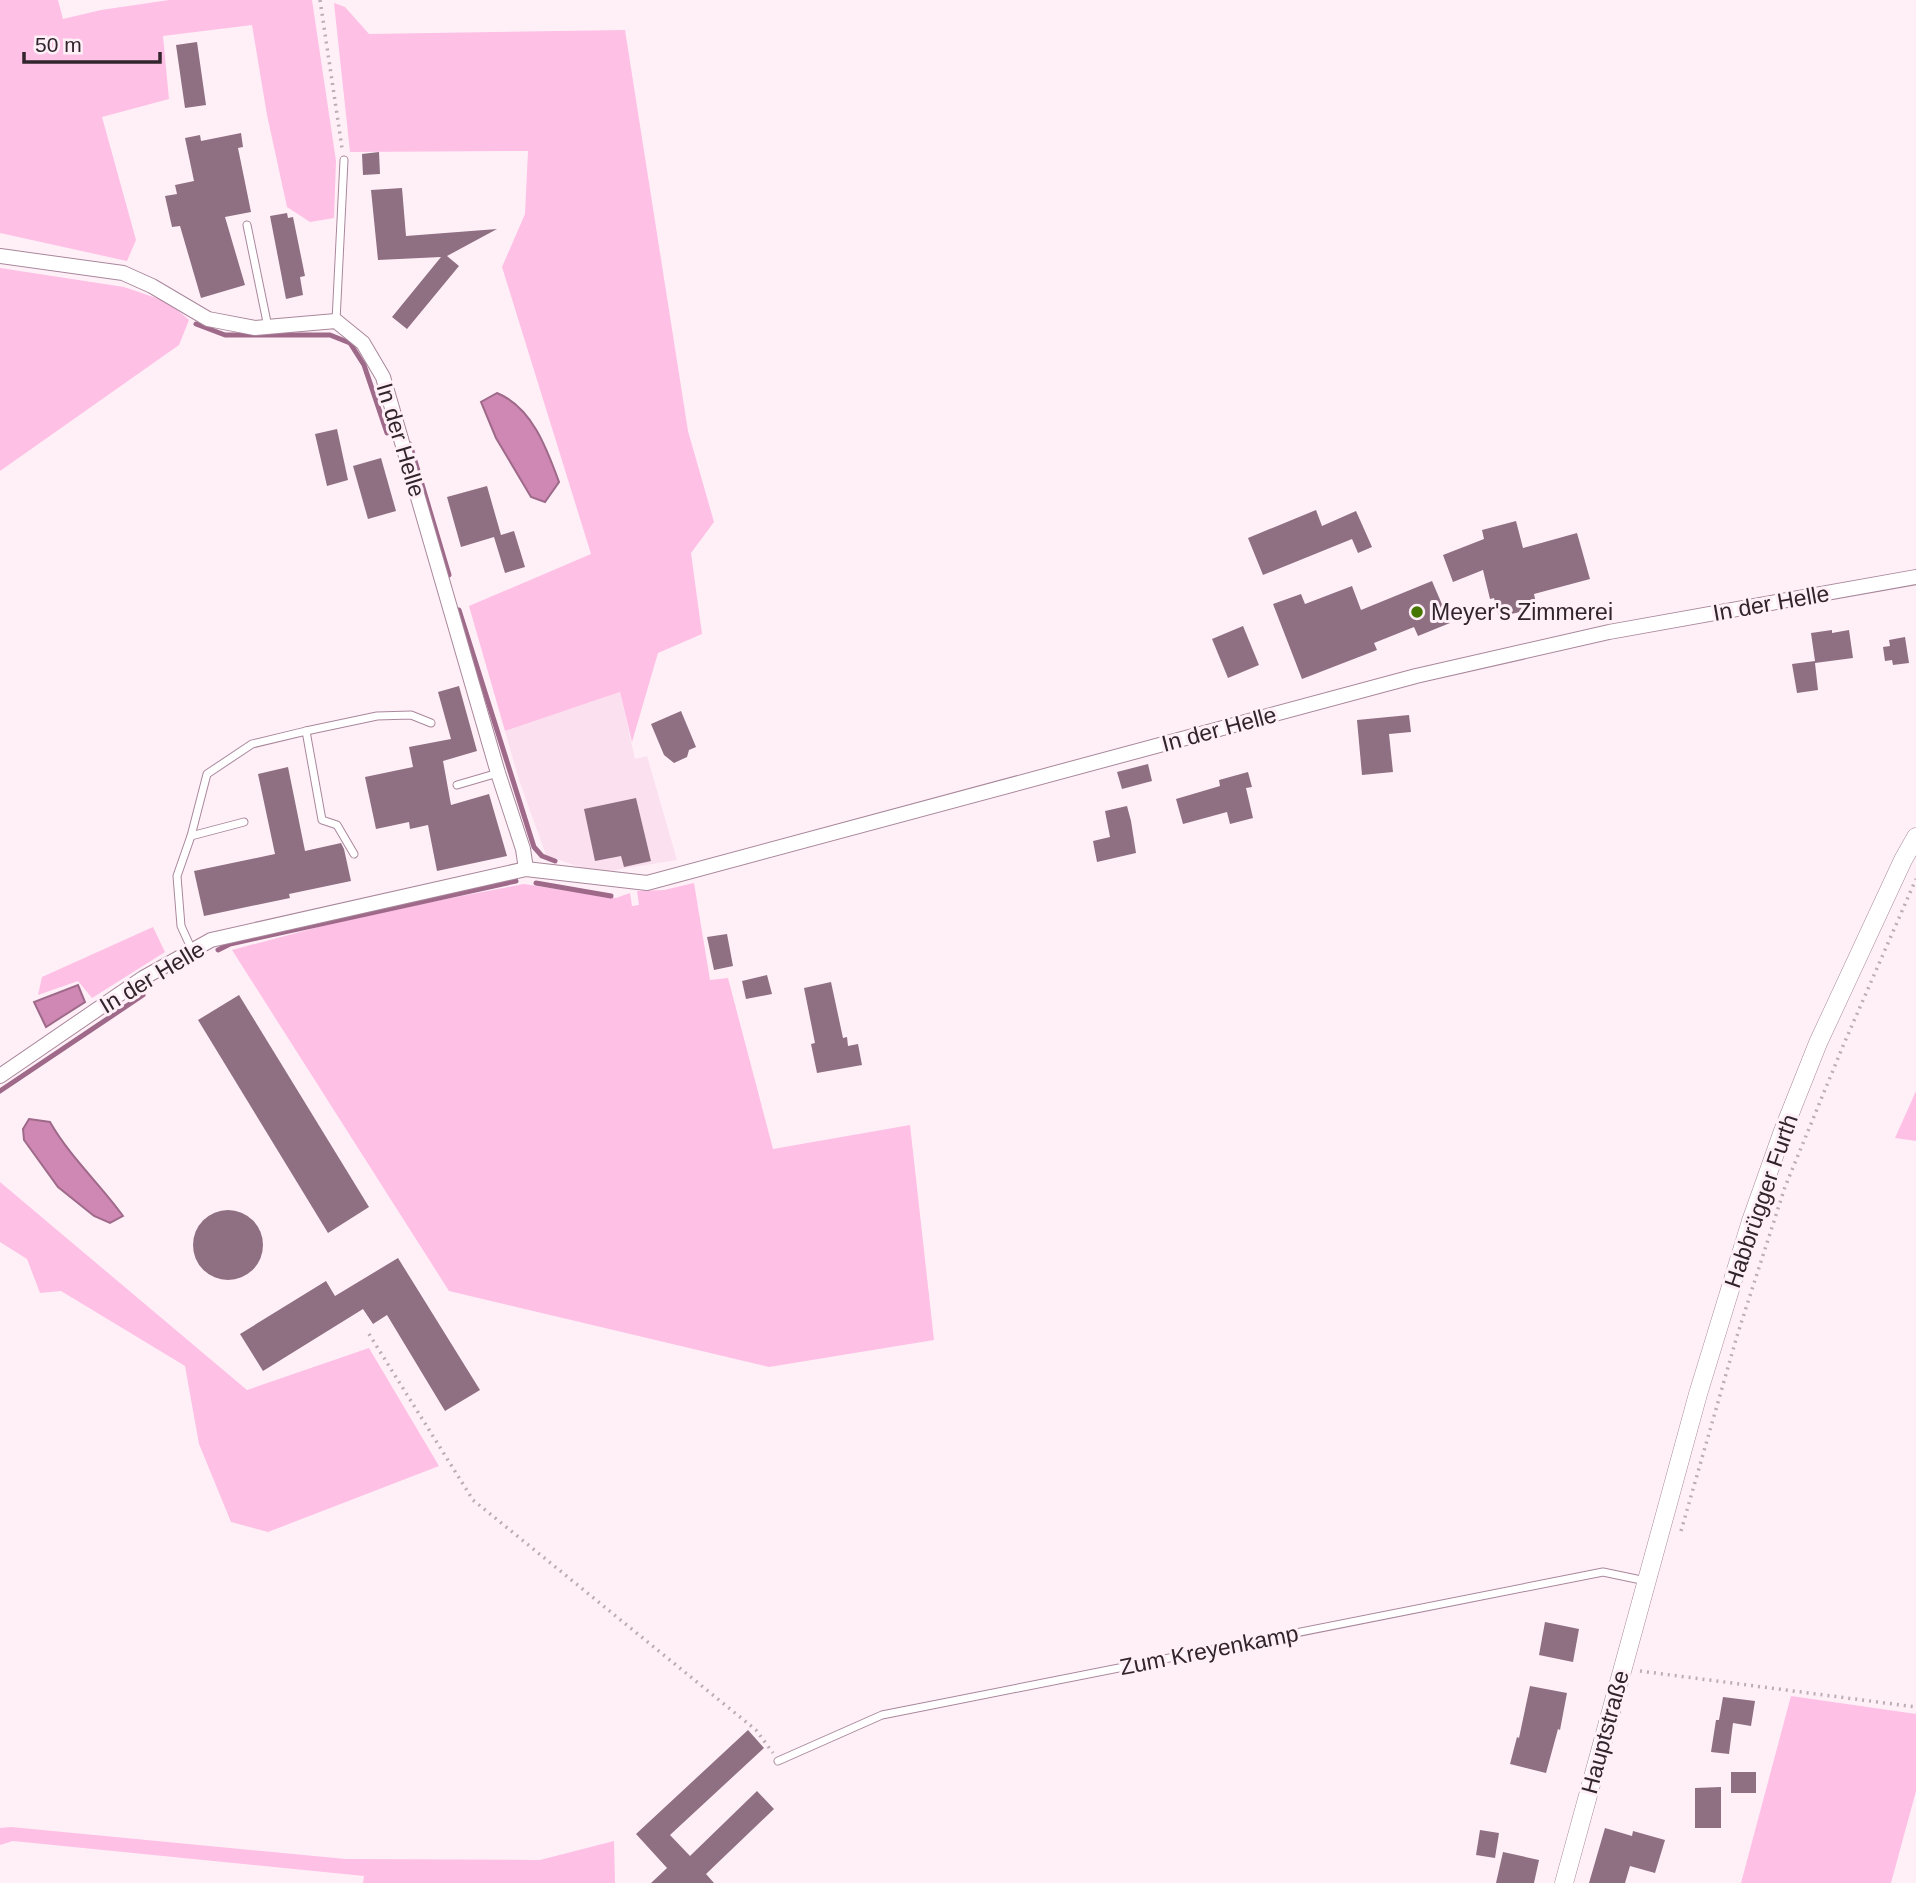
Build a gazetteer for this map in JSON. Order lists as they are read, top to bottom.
{
  "streets": {
    "street": ["In der Helle", "Habbrügger Furth", "Hauptstraße"],
    "lane": ["Zum Kreyenkamp"]
  },
  "crossings": [
    ["Habbrügger Furth", "Zum Kreyenkamp"],
    ["Habbrügger Furth", "Hauptstraße"],
    ["Zum Kreyenkamp", "Hauptstraße"]
  ],
  "places": ["Meyer's Zimmerei"],
  "scale_bar": "50 m"
}
